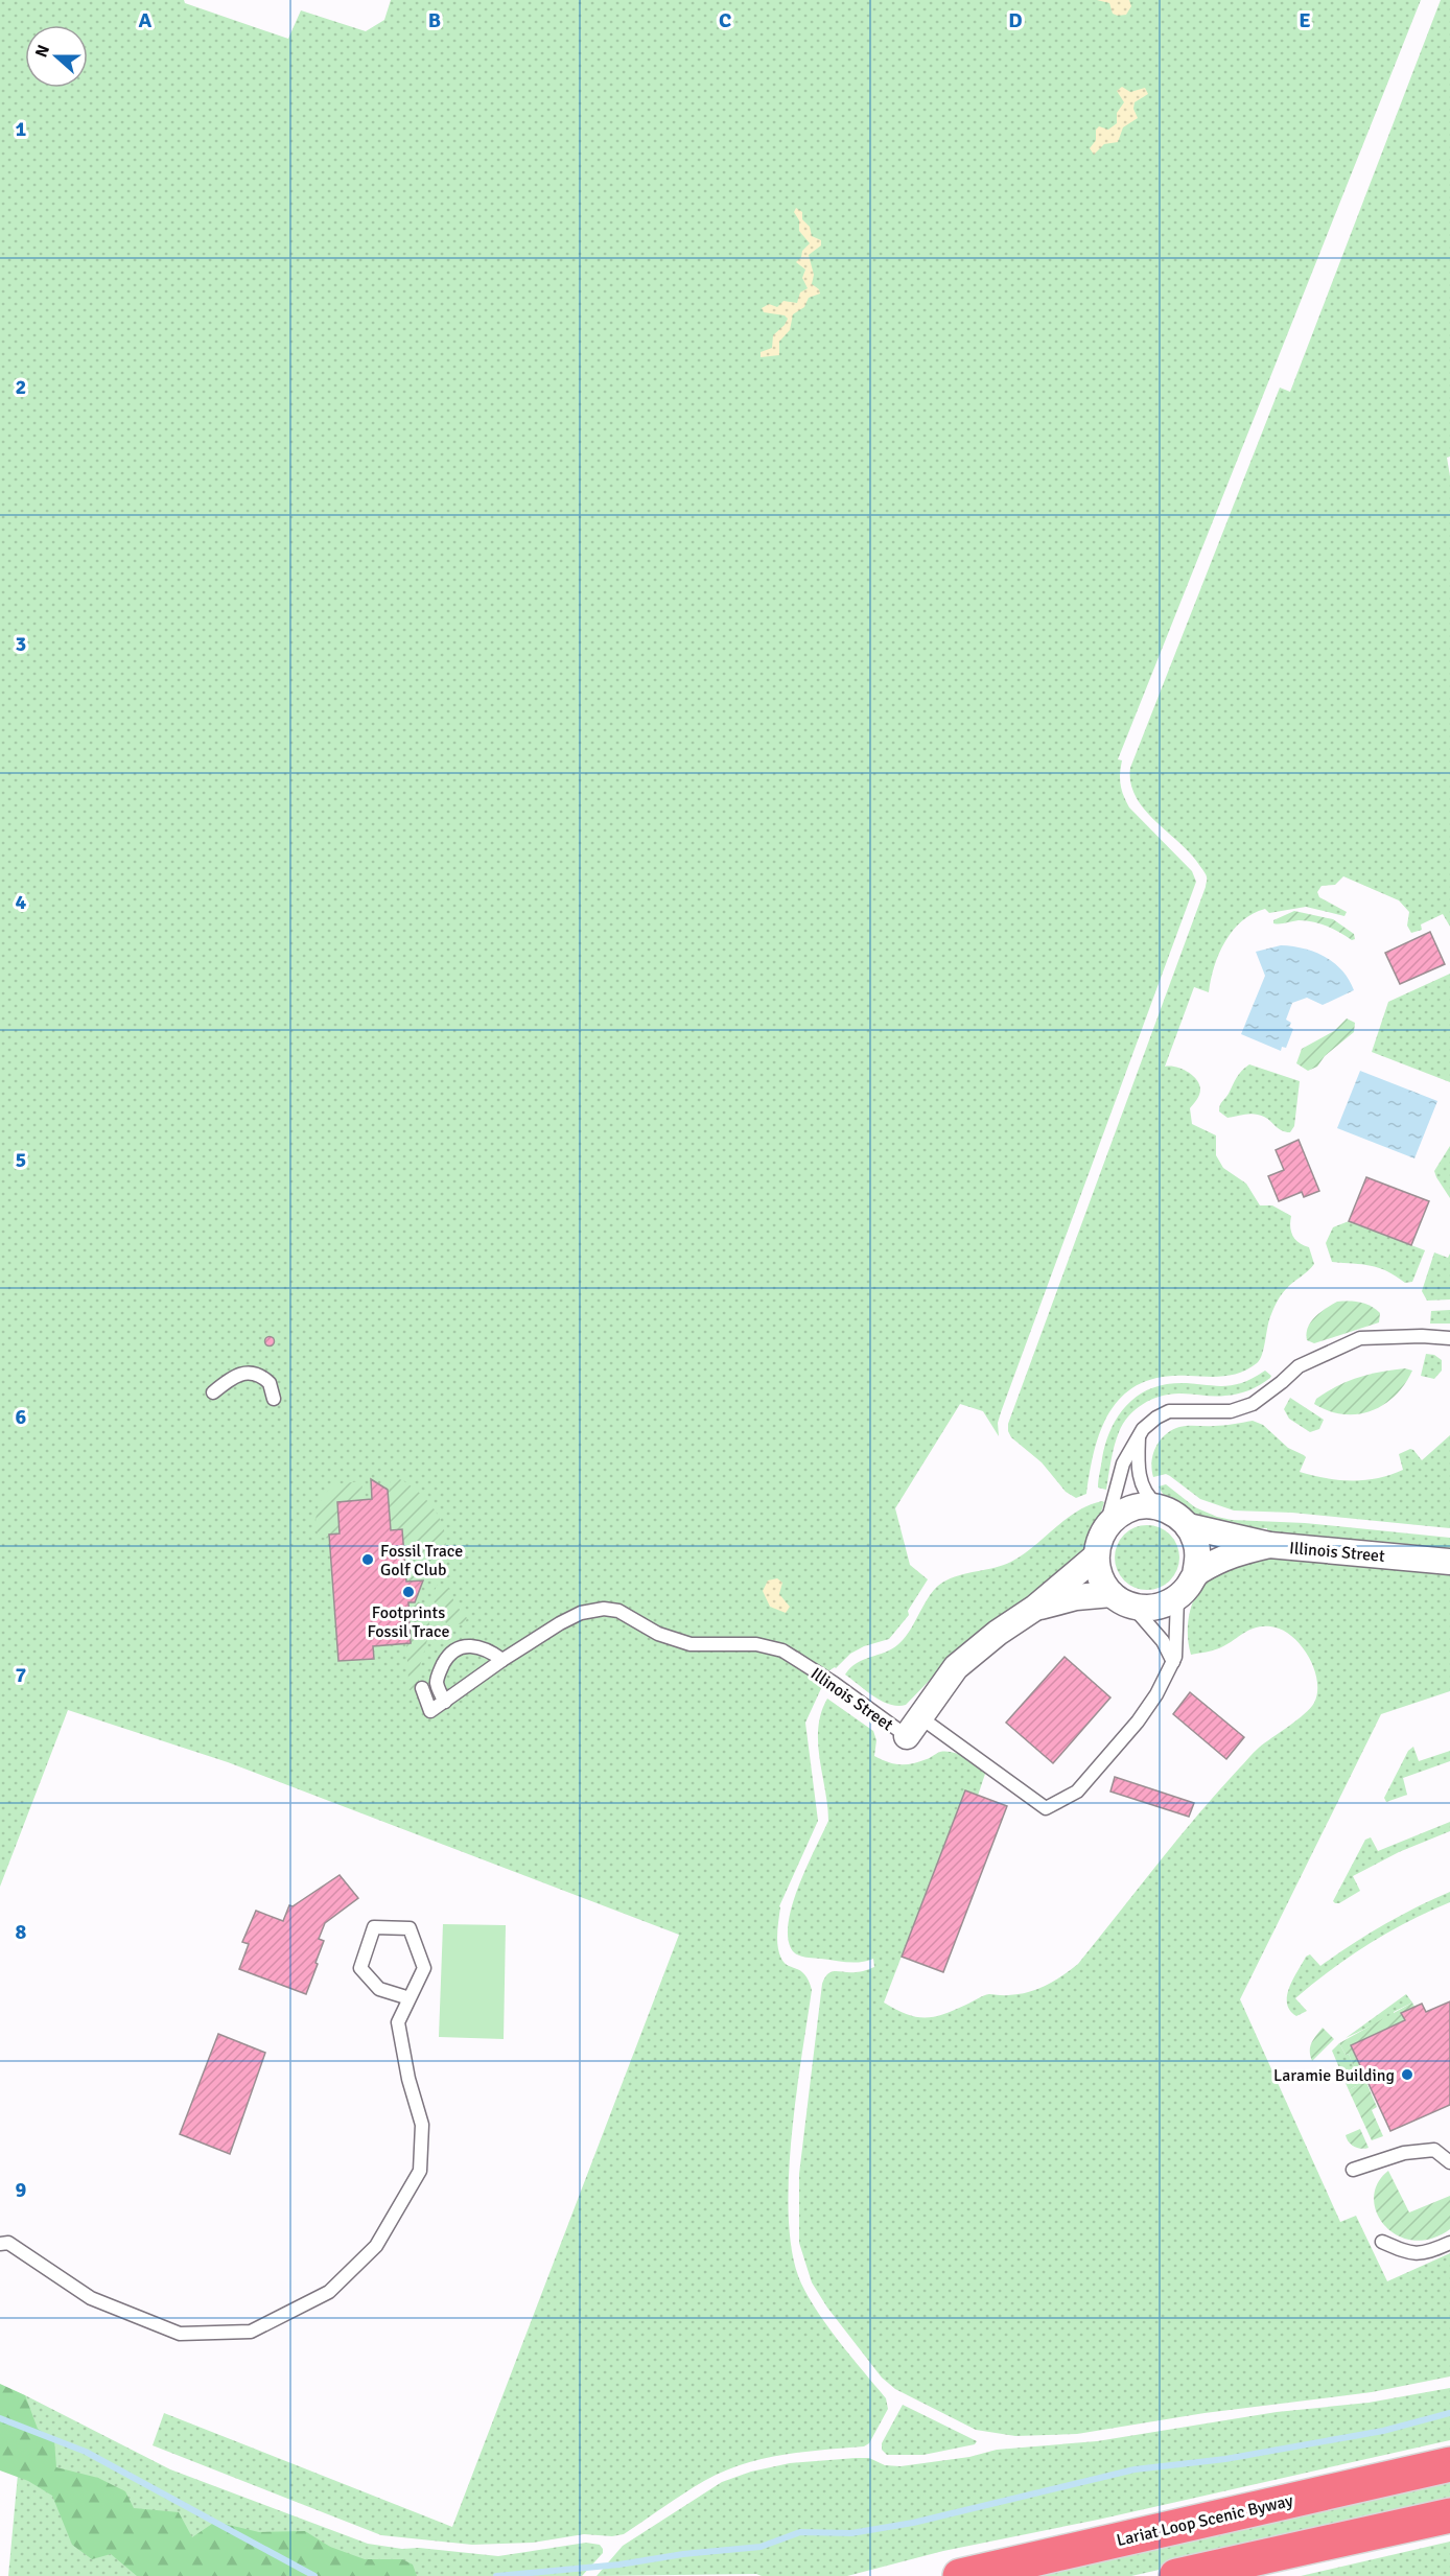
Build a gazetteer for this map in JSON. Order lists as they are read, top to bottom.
{
  "streets": {
    "highway": ["Lariat Loop Scenic Byway"],
    "street": ["Illinois Street"]
  },
  "places": ["Fossil Trace Golf Club", "Footprints Fossil Trace", "Laramie Building"],
  "north": "left",
  "grid": {
    "columns": [
      "A",
      "B",
      "C",
      "D",
      "E"
    ],
    "rows": [
      "1",
      "2",
      "3",
      "4",
      "5",
      "6",
      "7",
      "8",
      "9"
    ]
  }
}
